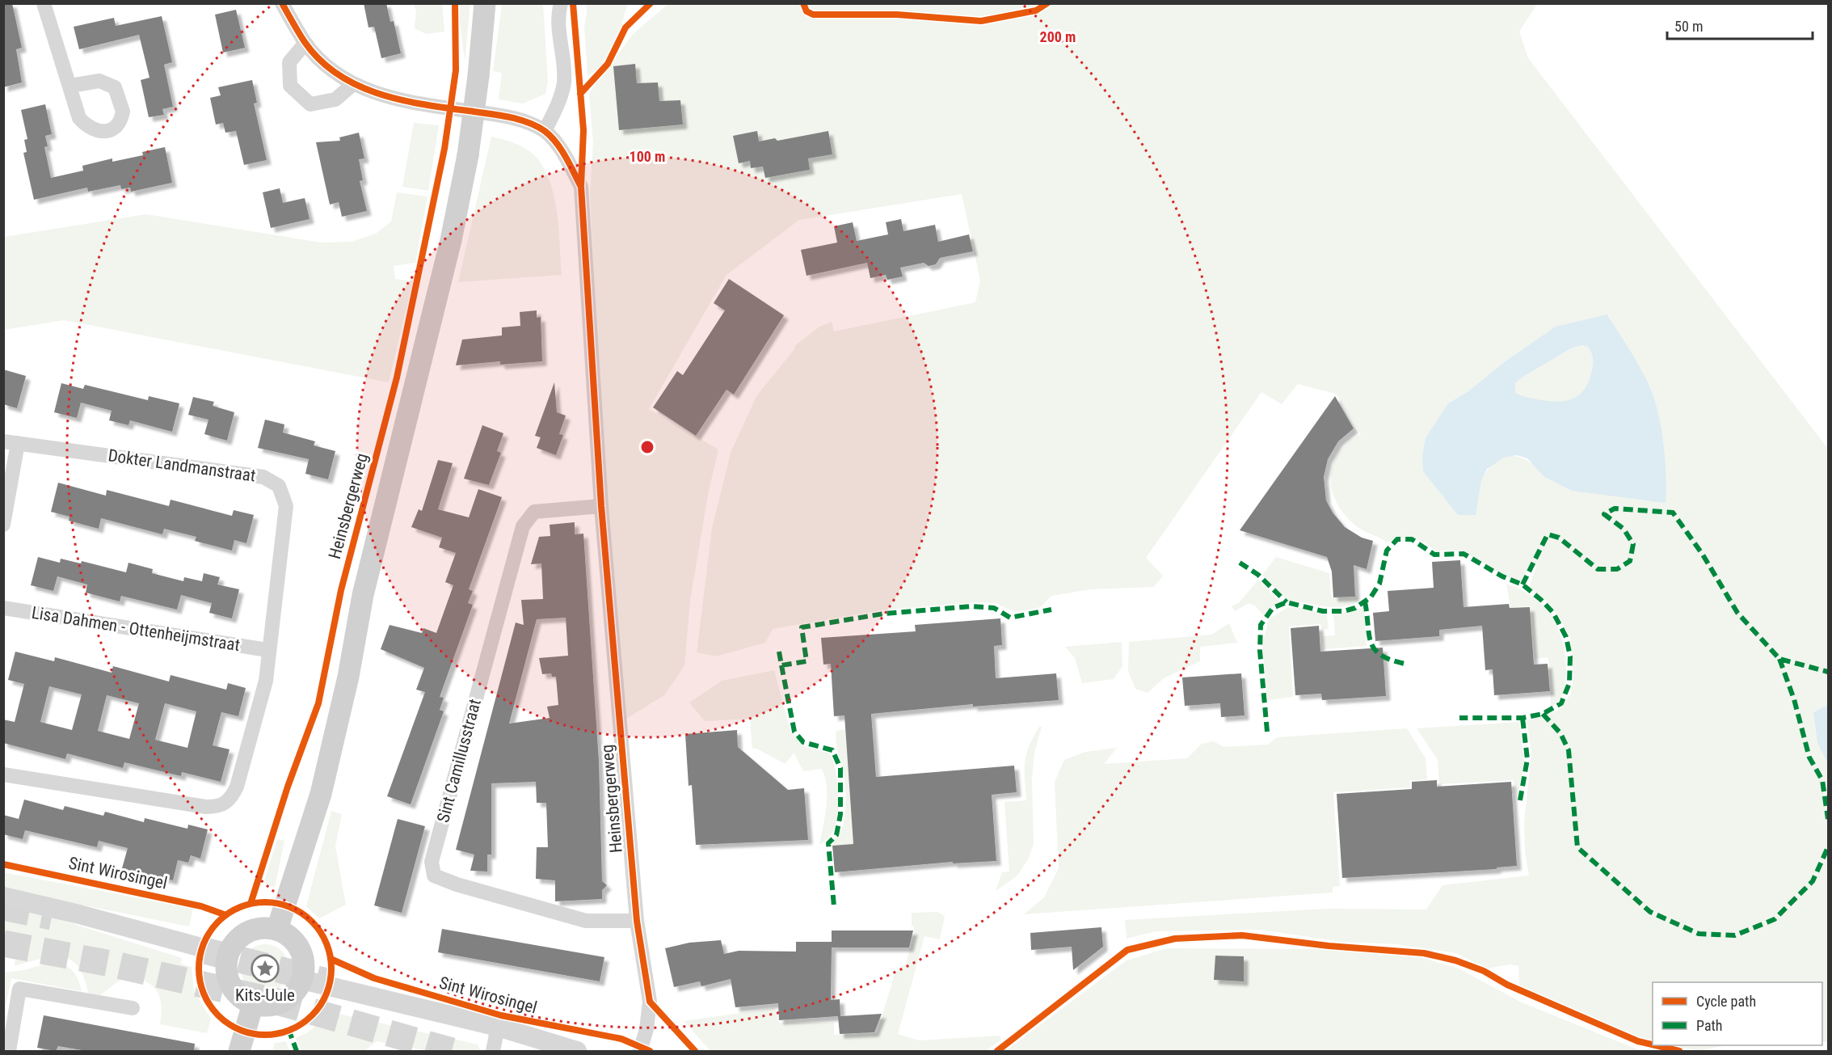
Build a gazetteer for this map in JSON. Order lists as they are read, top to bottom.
{
  "streets": {
    "main road": ["Heinsbergerweg"],
    "street": [
      "Dokter Landmanstraat",
      "Lisa Dahmen - Ottenheijmstraat",
      "Sint Camillusstraat",
      "Sint Wirosingel"
    ]
  },
  "crossings": [
    ["Dokter Landmanstraat", "Lisa Dahmen - Ottenheijmstraat"],
    ["Heinsbergerweg", "Sint Camillusstraat"],
    ["Heinsbergerweg", "Sint Wirosingel"]
  ],
  "places": {
    "place": ["Kits-Uule"]
  },
  "legend": ["Cycle path", "Path"],
  "scale_bar": "50 m",
  "rings": ["200 m", "100 m"]
}
